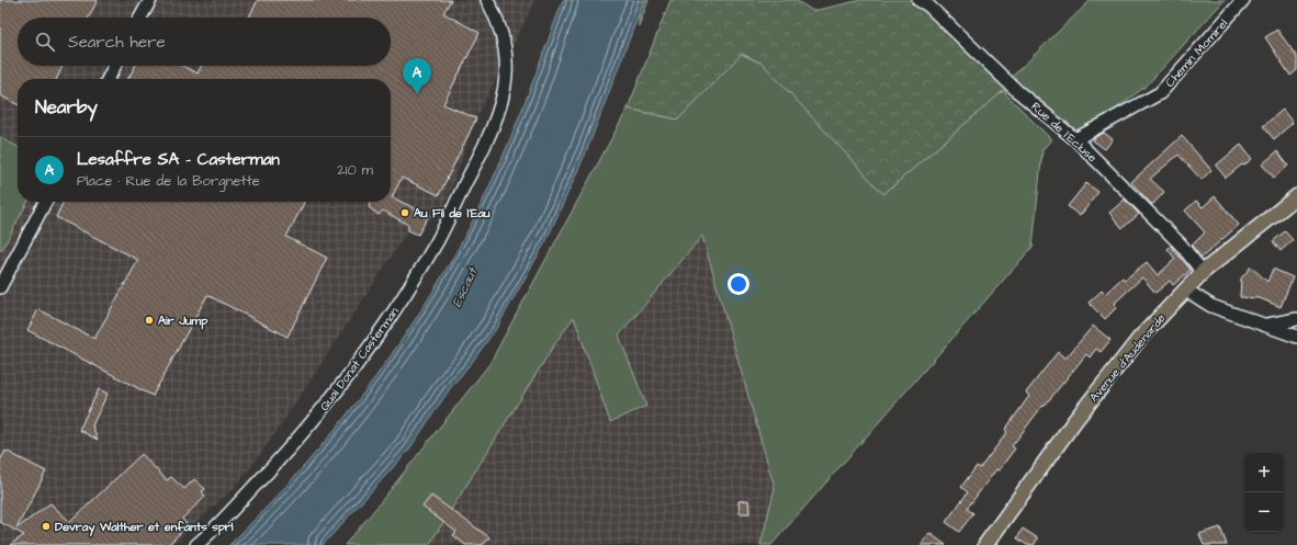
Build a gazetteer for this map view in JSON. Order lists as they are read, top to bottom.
{
  "streets": {
    "main road": ["Avenue d'Audenarde"],
    "street": ["Chemin Momirel", "Rue de l'Ecluse", "Quai Donat Casterman"]
  },
  "crossings": [
    ["Chemin Momirel", "Rue de l'Ecluse"],
    ["Rue de l'Ecluse", "Avenue d'Audenarde"]
  ],
  "water": ["Escaut"],
  "places": ["Au Fil de l'Eau", "Air Jump", "Devray Walther et enfants sprl"],
  "page": {
    "search": "Search here",
    "pins": "A",
    "heading": "Nearby",
    "list": [
      {
        "mark": "A",
        "name": "Lesaffre SA - Casterman",
        "note": "Place · Rue de la Borgnette",
        "value": "210 m"
      }
    ],
    "map_buttons": ["+", "−"]
  }
}
